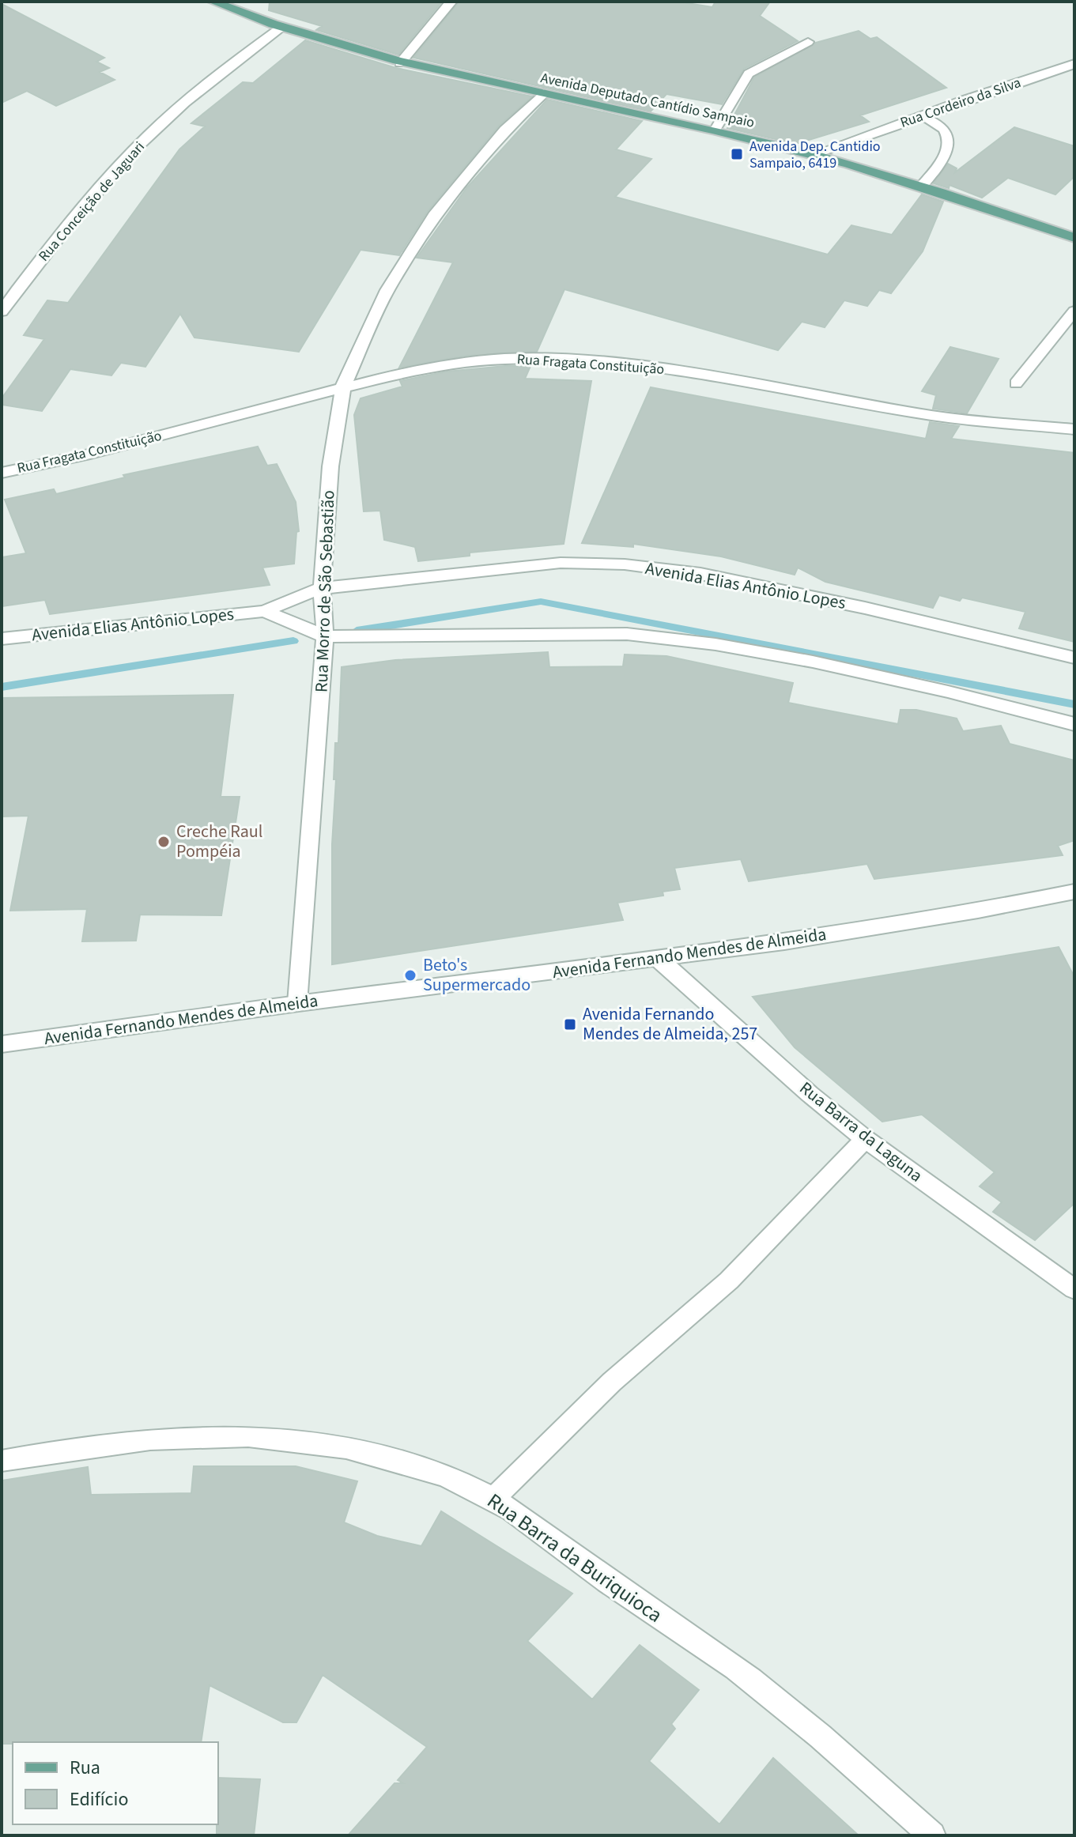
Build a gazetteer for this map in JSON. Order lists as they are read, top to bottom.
{
  "streets": {
    "main road": ["Avenida Deputado Cantídio Sampaio"],
    "street": [
      "Rua Cordeiro da Silva",
      "Rua Conceição de Jaguari",
      "Rua Fragata Constituição",
      "Avenida Elias Antônio Lopes",
      "Rua Morro de São Sebastião",
      "Avenida Fernando Mendes de Almeida",
      "Rua Barra da Laguna",
      "Rua Barra da Buriquioca"
    ]
  },
  "crossings": [
    ["Avenida Deputado Cantídio Sampaio", "Rua Cordeiro da Silva"],
    ["Avenida Deputado Cantídio Sampaio", "Rua Conceição de Jaguari"],
    ["Avenida Deputado Cantídio Sampaio", "Rua Morro de São Sebastião"],
    ["Rua Fragata Constituição", "Rua Morro de São Sebastião"],
    ["Avenida Elias Antônio Lopes", "Rua Morro de São Sebastião"],
    ["Rua Morro de São Sebastião", "Avenida Fernando Mendes de Almeida"],
    ["Avenida Fernando Mendes de Almeida", "Rua Barra da Laguna"]
  ],
  "places": {
    "transit": ["Avenida Dep. Cantidio Sampaio, 6419", "Avenida Fernando Mendes de Almeida, 257"],
    "other": ["Creche Raul Pompéia", "Beto's Supermercado"]
  },
  "legend": ["Rua", "Edifício"]
}
